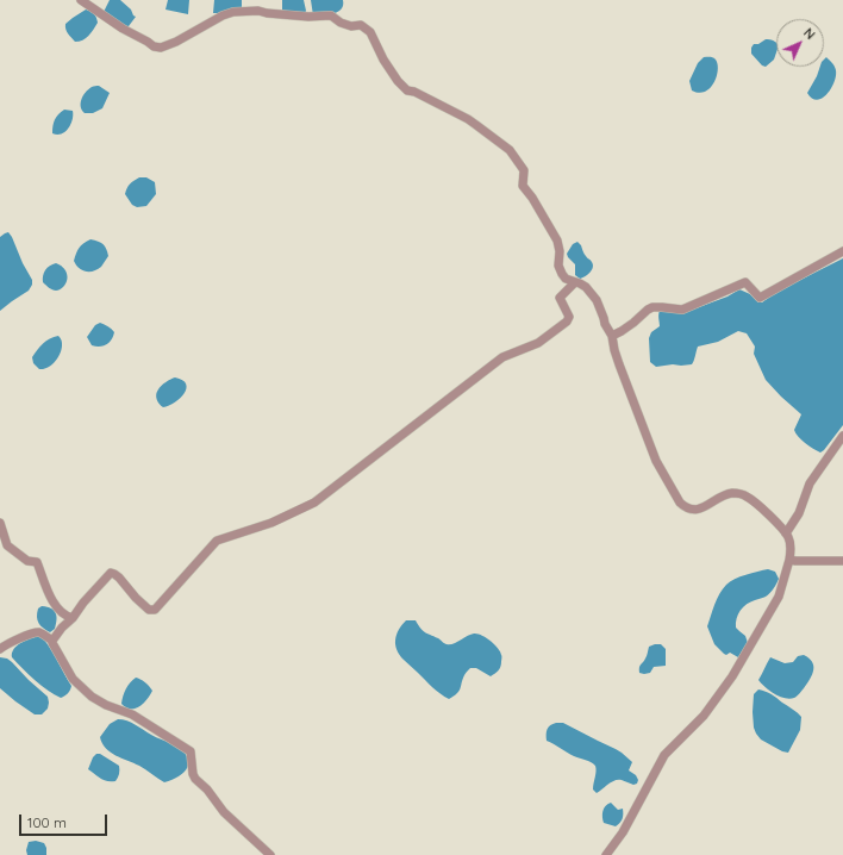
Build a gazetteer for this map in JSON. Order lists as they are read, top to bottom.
{
  "scale_bar": "100 m",
  "north": "top right"
}
